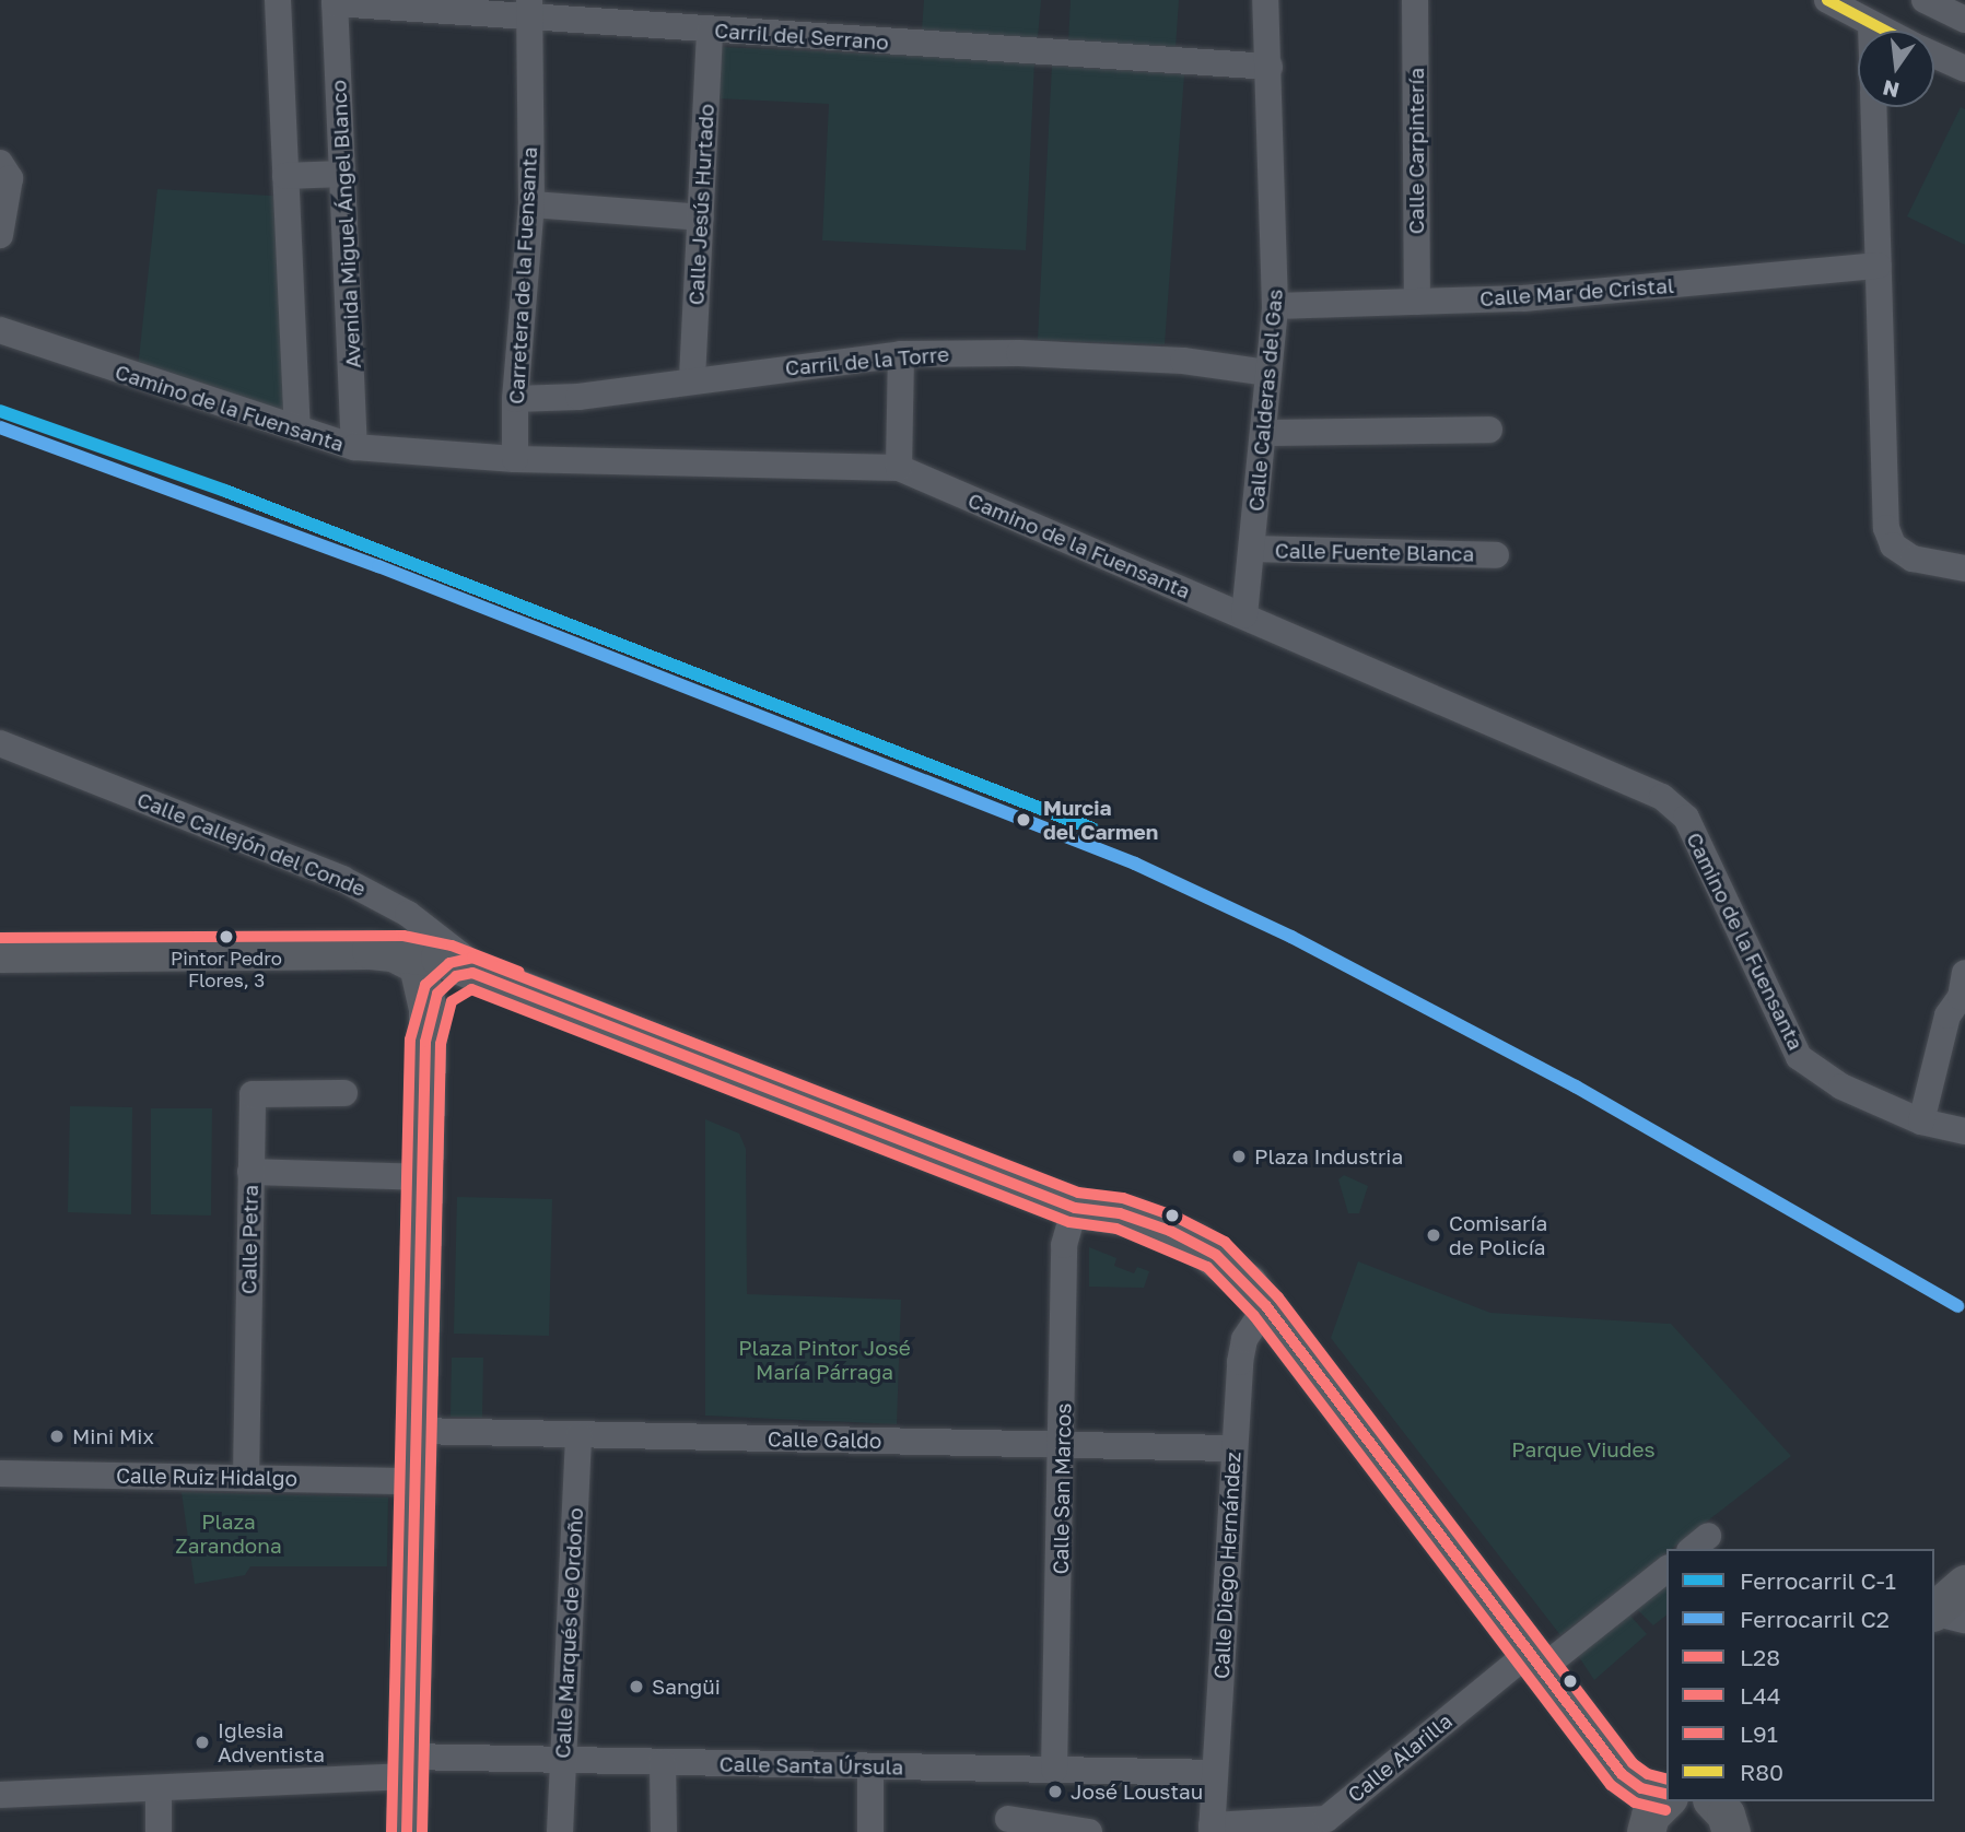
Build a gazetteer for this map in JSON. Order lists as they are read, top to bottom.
{
  "streets": {
    "street": [
      "Carril del Serrano",
      "Calle Carpintería",
      "Calle Jesús Hurtado",
      "Avenida Miguel Ángel Blanco",
      "Carretera de la Fuensanta",
      "Calle Mar de Cristal",
      "Carril de la Torre",
      "Calle Calderas del Gas",
      "Camino de la Fuensanta",
      "Calle Fuente Blanca",
      "Calle Callejón del Conde",
      "Calle Petra",
      "Calle Galdo",
      "Calle Ruiz Hidalgo",
      "Calle San Marcos",
      "Calle Diego Hernández",
      "Calle Marqués de Ordoño",
      "Calle Alarilla",
      "Calle Santa Úrsula"
    ]
  },
  "crossings": [
    ["Carril del Serrano", "Calle Jesús Hurtado"],
    ["Carril del Serrano", "Avenida Miguel Ángel Blanco"],
    ["Carril del Serrano", "Carretera de la Fuensanta"],
    ["Carril del Serrano", "Calle Calderas del Gas"],
    ["Calle Carpintería", "Calle Mar de Cristal"],
    ["Calle Jesús Hurtado", "Carril de la Torre"],
    ["Avenida Miguel Ángel Blanco", "Camino de la Fuensanta"],
    ["Carretera de la Fuensanta", "Carril de la Torre"],
    ["Carretera de la Fuensanta", "Camino de la Fuensanta"],
    ["Calle Mar de Cristal", "Calle Calderas del Gas"],
    ["Carril de la Torre", "Calle Calderas del Gas"],
    ["Calle Calderas del Gas", "Camino de la Fuensanta"],
    ["Calle Calderas del Gas", "Calle Fuente Blanca"],
    ["Calle Petra", "Calle Ruiz Hidalgo"],
    ["Calle Galdo", "Calle San Marcos"],
    ["Calle Galdo", "Calle Diego Hernández"],
    ["Calle Galdo", "Calle Marqués de Ordoño"],
    ["Calle San Marcos", "Calle Santa Úrsula"],
    ["Calle Diego Hernández", "Calle Alarilla"],
    ["Calle Diego Hernández", "Calle Santa Úrsula"],
    ["Calle Marqués de Ordoño", "Calle Santa Úrsula"]
  ],
  "parks": ["Plaza Pintor José María Párraga", "Parque Viudes", "Plaza Zarandona"],
  "places": [
    "Murcia del Carmen",
    "Pintor Pedro Flores, 3",
    "Plaza Industria",
    "Comisaría de Policía",
    "Mini Mix",
    "Sangüi",
    "Iglesia Adventista",
    "José Loustau"
  ],
  "lines": [
    "transit line R80",
    "rail line C-1",
    "rail line C2",
    "transit line L91",
    "transit line L28",
    "transit line L44"
  ],
  "legend": [
    "Ferrocarril C-1",
    "Ferrocarril C2",
    "L28",
    "L44",
    "L91",
    "R80"
  ],
  "north": "bottom"
}
